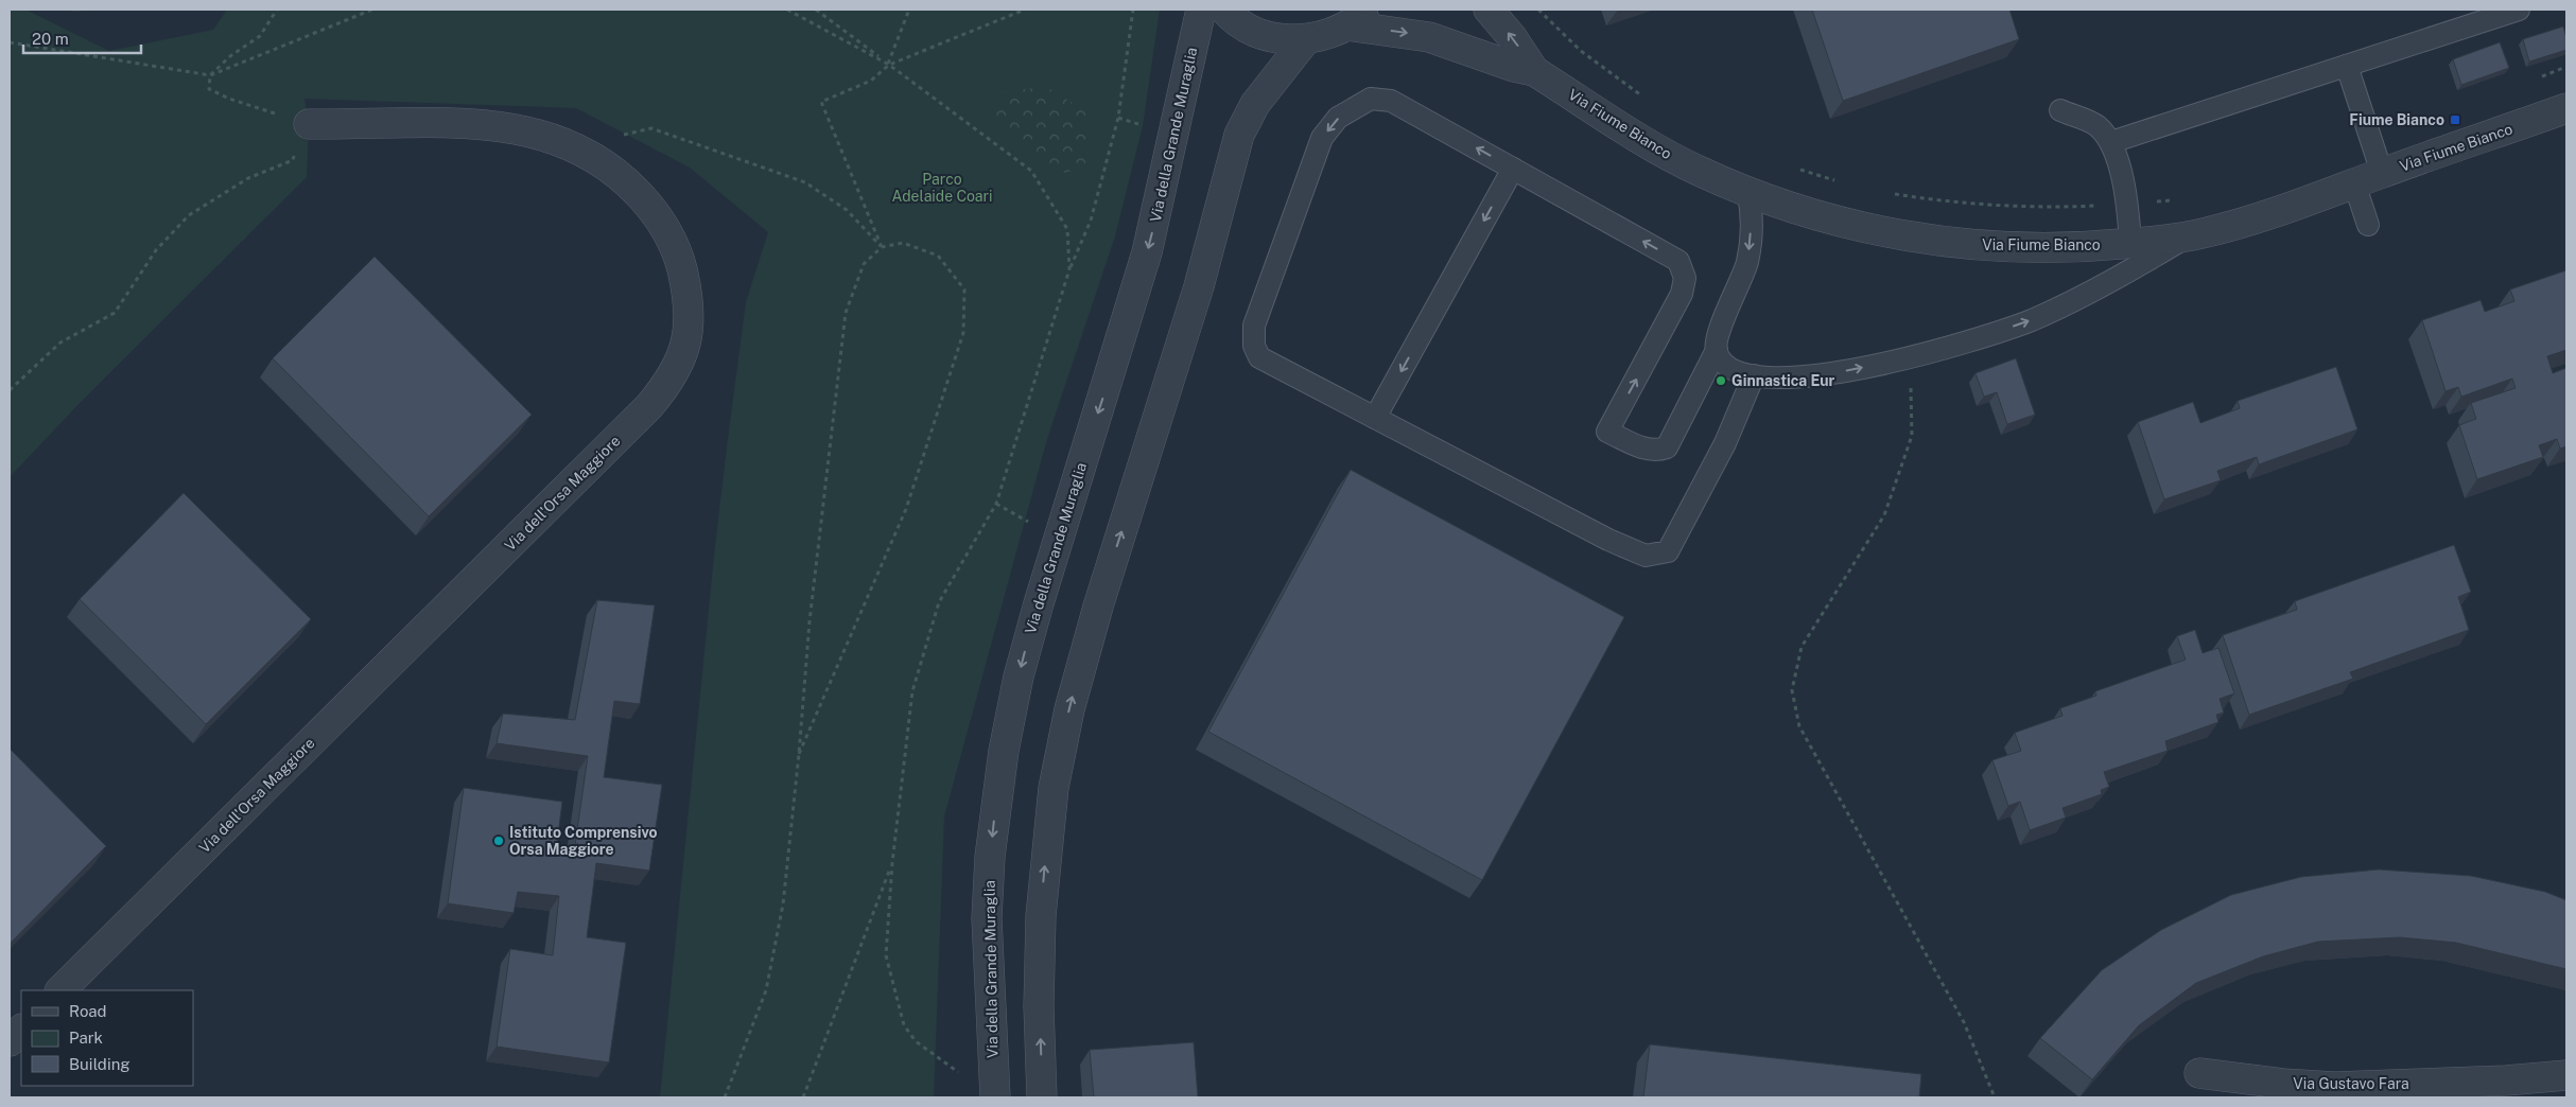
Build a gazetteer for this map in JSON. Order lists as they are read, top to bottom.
{
  "streets": {
    "street": [
      "Via Fiume Bianco",
      "Via della Grande Muraglia",
      "Via dell'Orsa Maggiore",
      "Via Gustavo Fara"
    ]
  },
  "parks": ["Parco Adelaide Coari"],
  "places": {
    "transit": ["Fiume Bianco"],
    "other": ["Ginnastica Eur", "Istituto Comprensivo Orsa Maggiore"]
  },
  "legend": ["Road", "Park", "Building"],
  "scale_bar": "20 m"
}
